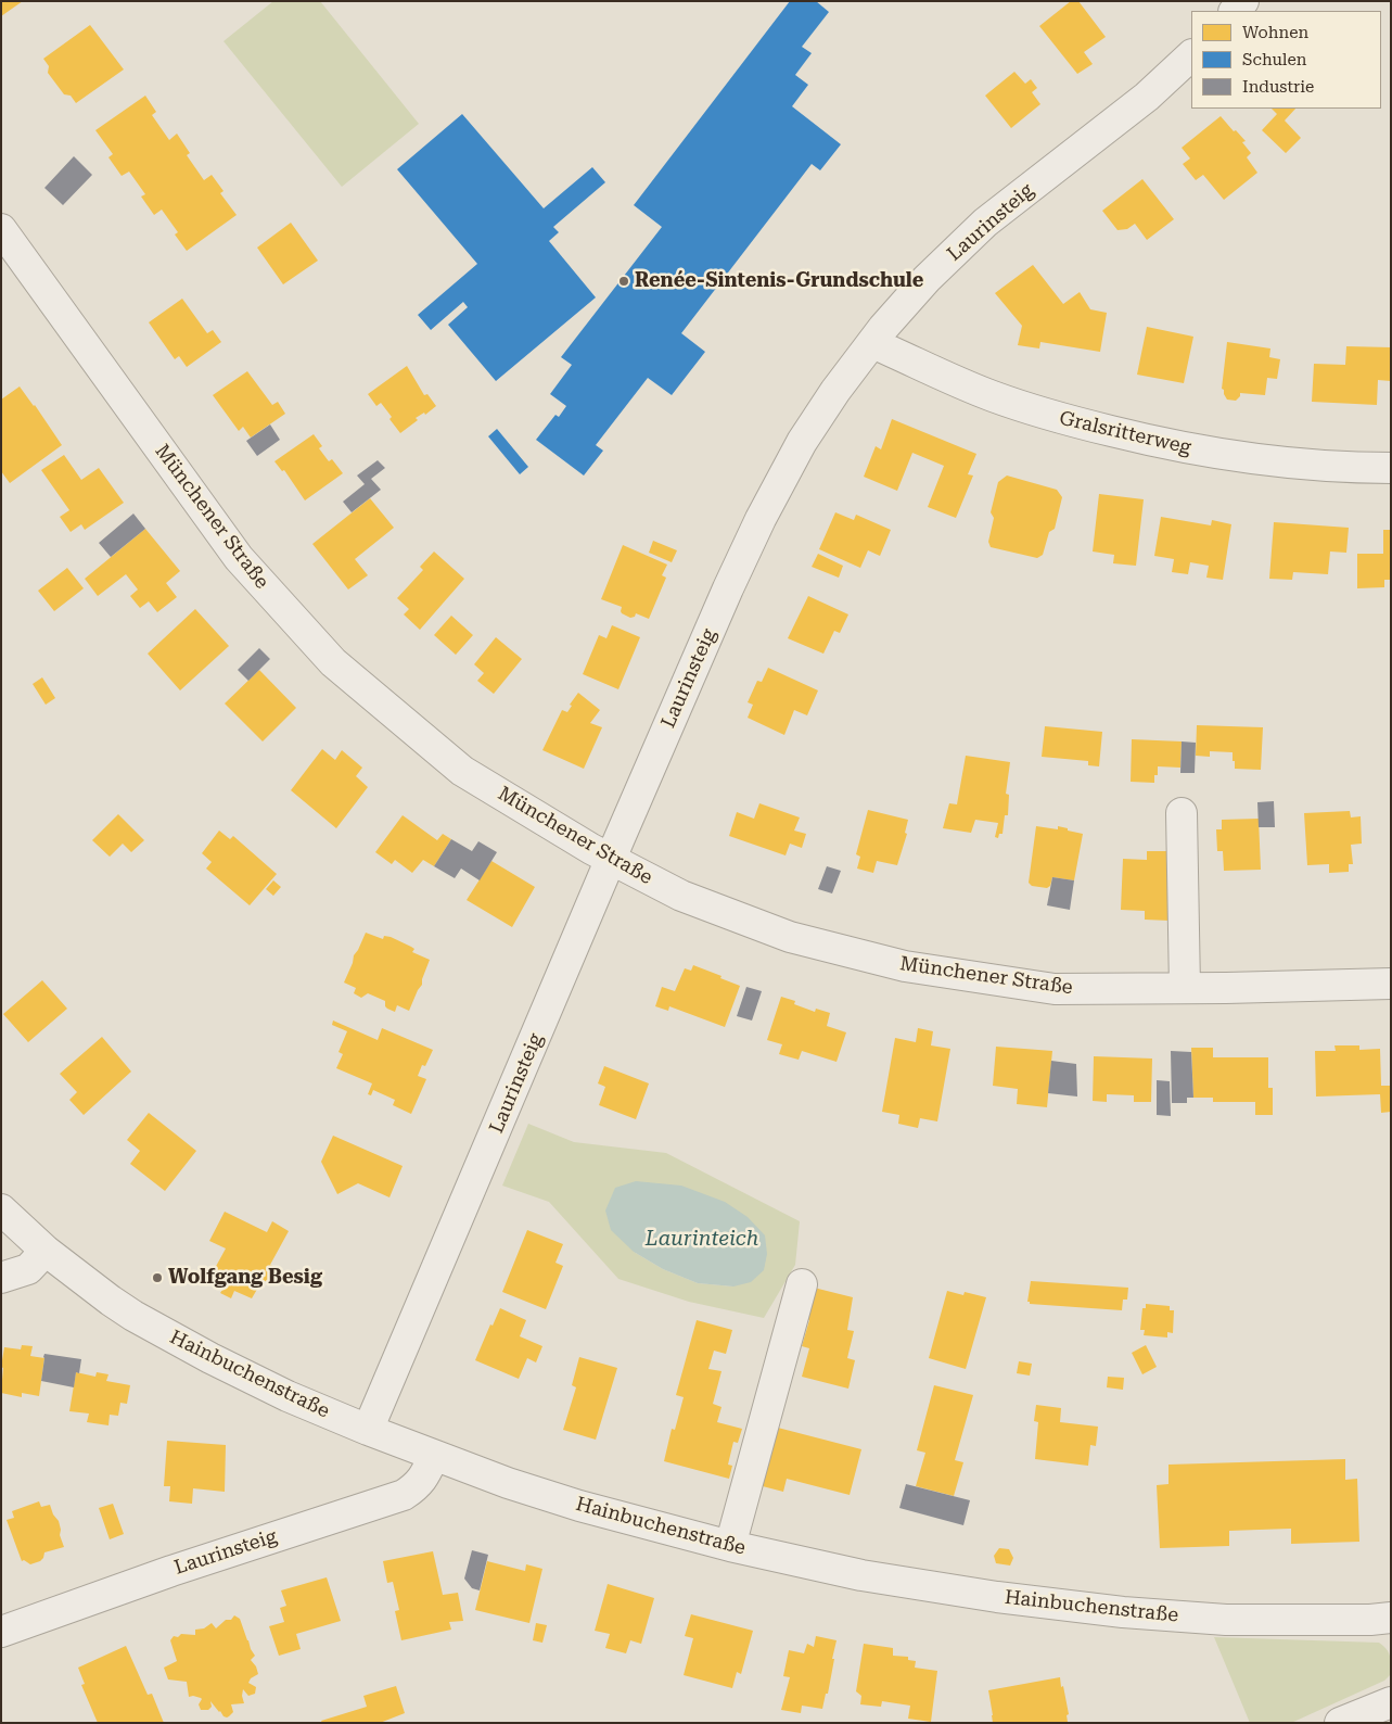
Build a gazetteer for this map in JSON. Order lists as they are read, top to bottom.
{
  "streets": {
    "street": [
      "Laurinsteig",
      "Gralsritterweg",
      "Münchener Straße",
      "Hainbuchenstraße"
    ]
  },
  "crossings": [
    ["Laurinsteig", "Gralsritterweg"],
    ["Laurinsteig", "Münchener Straße"],
    ["Laurinsteig", "Hainbuchenstraße"]
  ],
  "water": ["Laurinteich"],
  "places": ["Renée-Sintenis-Grundschule", "Wolfgang Besig"],
  "legend": ["Wohnen", "Schulen", "Industrie"]
}
